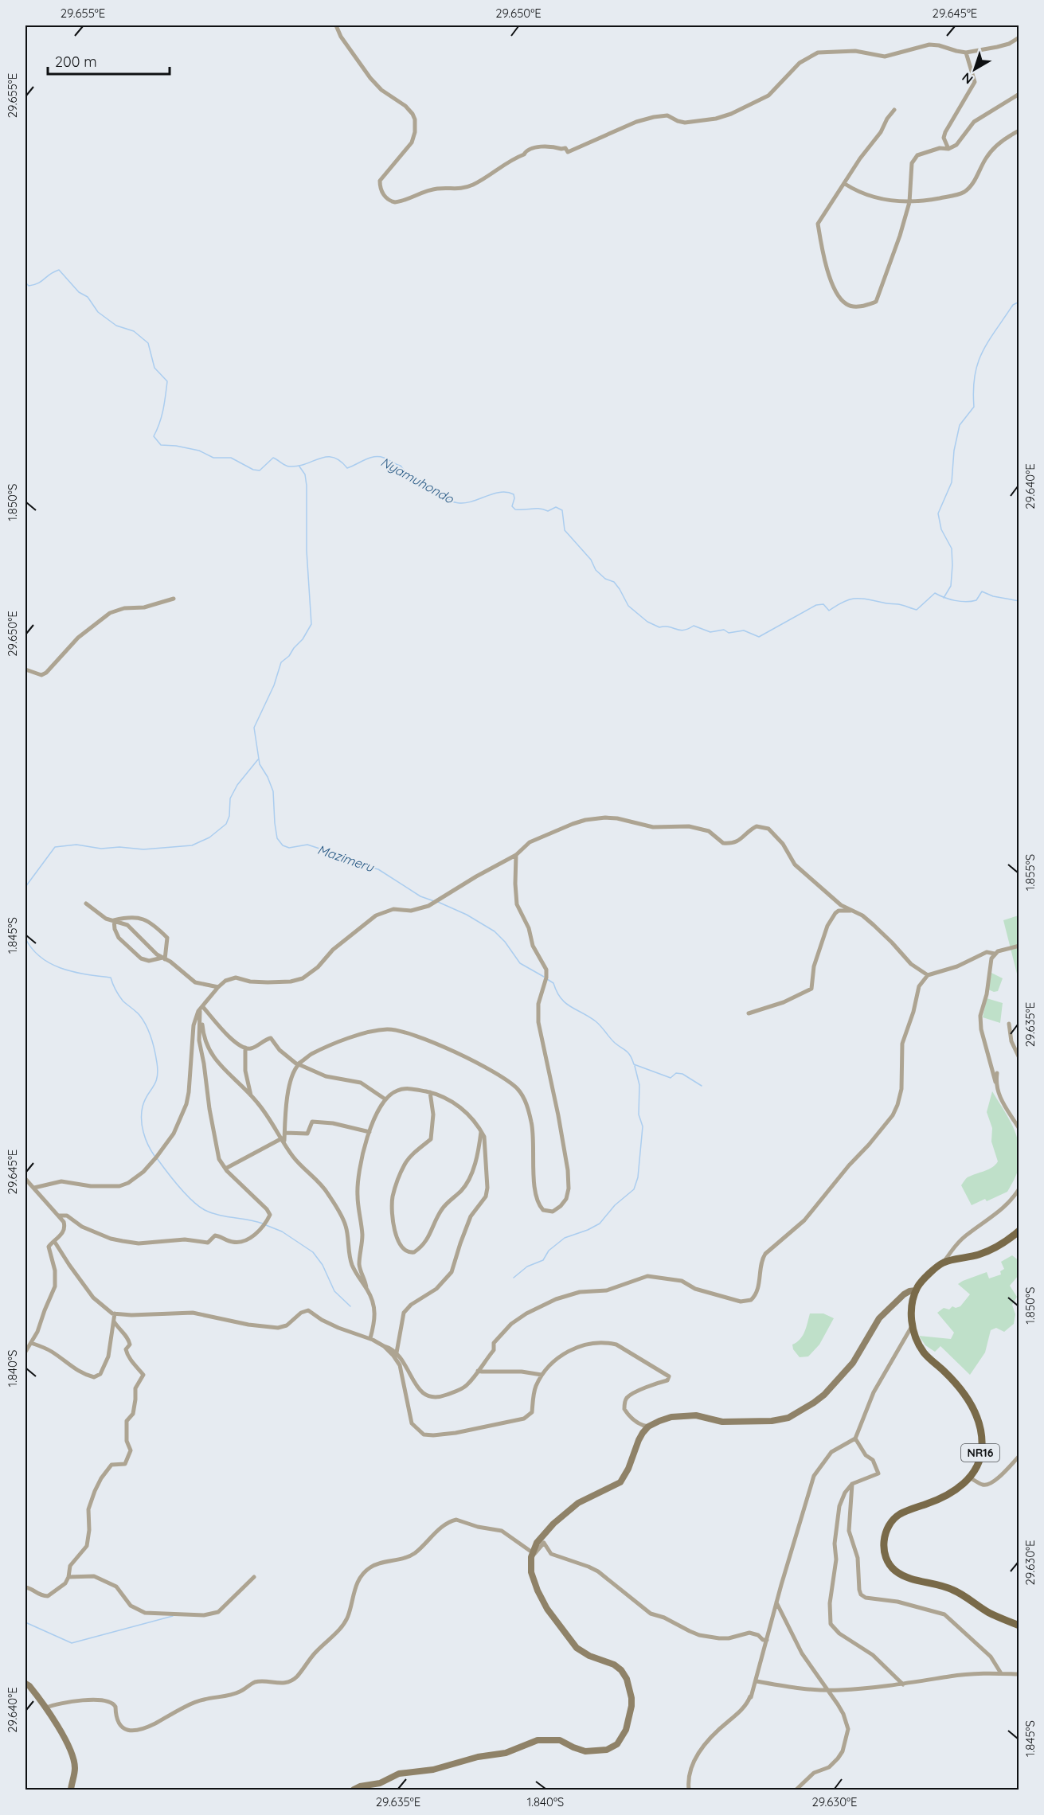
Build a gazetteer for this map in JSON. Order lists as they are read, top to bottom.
{
  "streets": {
    "main road": ["NR16"]
  },
  "water": ["Nyamuhondo", "Mazimeru"],
  "scale_bar": "200 m",
  "north": "bottom left",
  "coordinates": [
    "29.655°E",
    "29.650°E",
    "29.645°E",
    "29.640°E",
    "1.850°S",
    "1.855°S",
    "1.845°S",
    "29.635°E",
    "1.840°S",
    "29.630°E"
  ]
}
